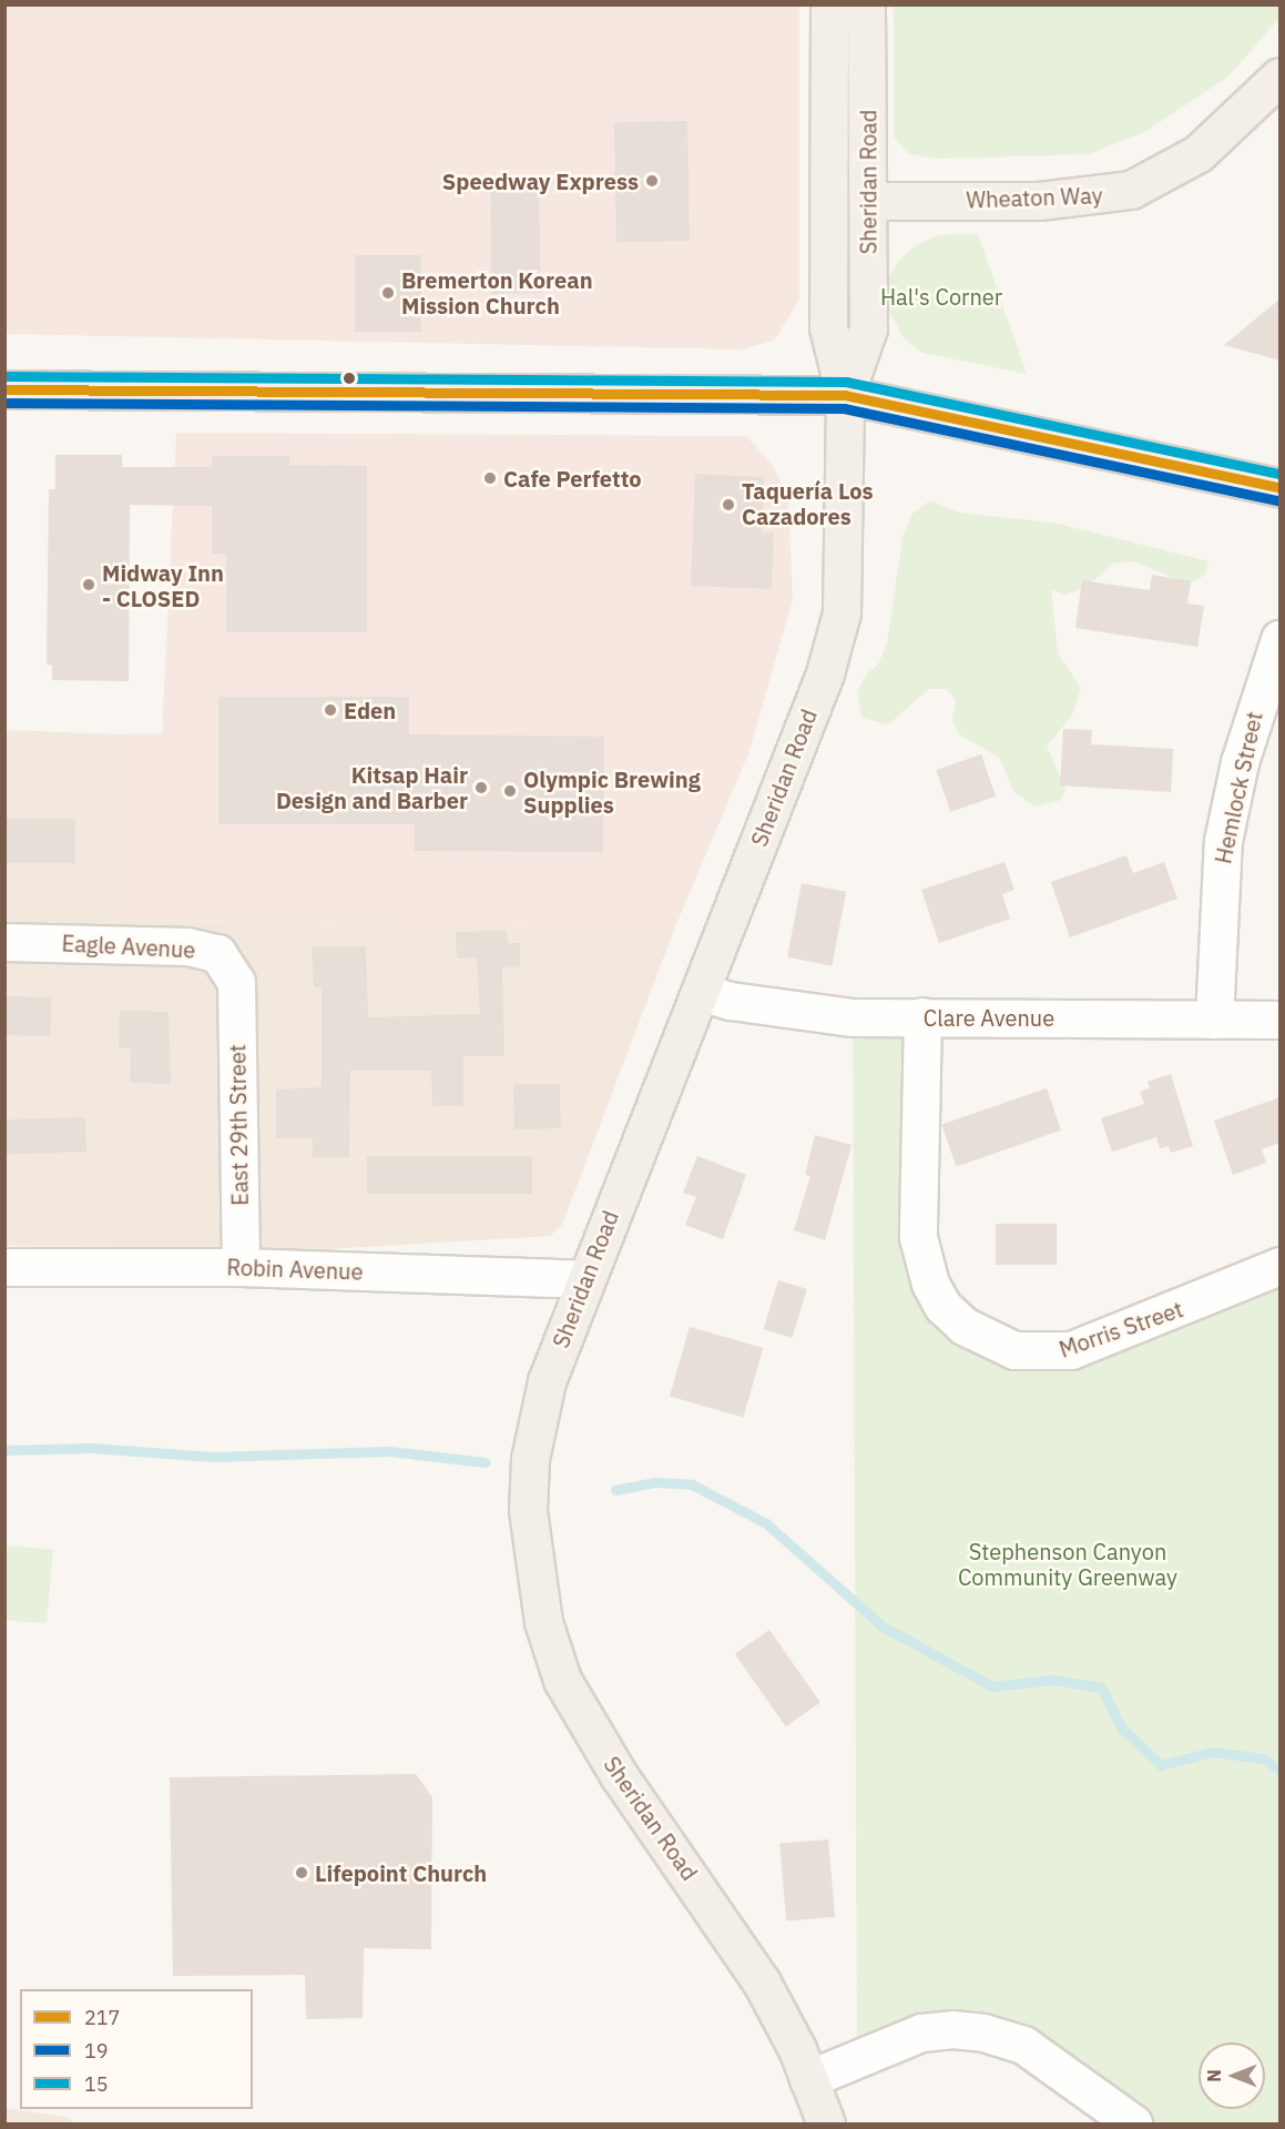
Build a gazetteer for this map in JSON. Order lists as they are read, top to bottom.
{
  "streets": {
    "main road": ["Sheridan Road", "Wheaton Way"],
    "street": [
      "Hemlock Street",
      "Eagle Avenue",
      "Clare Avenue",
      "East 29th Street",
      "Robin Avenue",
      "Morris Street"
    ]
  },
  "crossings": [
    ["Sheridan Road", "Wheaton Way"],
    ["Sheridan Road", "Clare Avenue"],
    ["Sheridan Road", "Robin Avenue"],
    ["Hemlock Street", "Clare Avenue"],
    ["Eagle Avenue", "East 29th Street"],
    ["Clare Avenue", "Morris Street"],
    ["East 29th Street", "Robin Avenue"]
  ],
  "parks": ["Hal's Corner", "Stephenson Canyon Community Greenway"],
  "places": [
    "Speedway Express",
    "Bremerton Korean Mission Church",
    "Cafe Perfetto",
    "Taquería Los Cazadores",
    "Midway Inn - CLOSED",
    "Eden",
    "Kitsap Hair Design and Barber",
    "Olympic Brewing Supplies",
    "Lifepoint Church"
  ],
  "lines": ["transit line 15", "transit line 217", "transit line 19"],
  "legend": ["217", "19", "15"],
  "north": "left"
}
